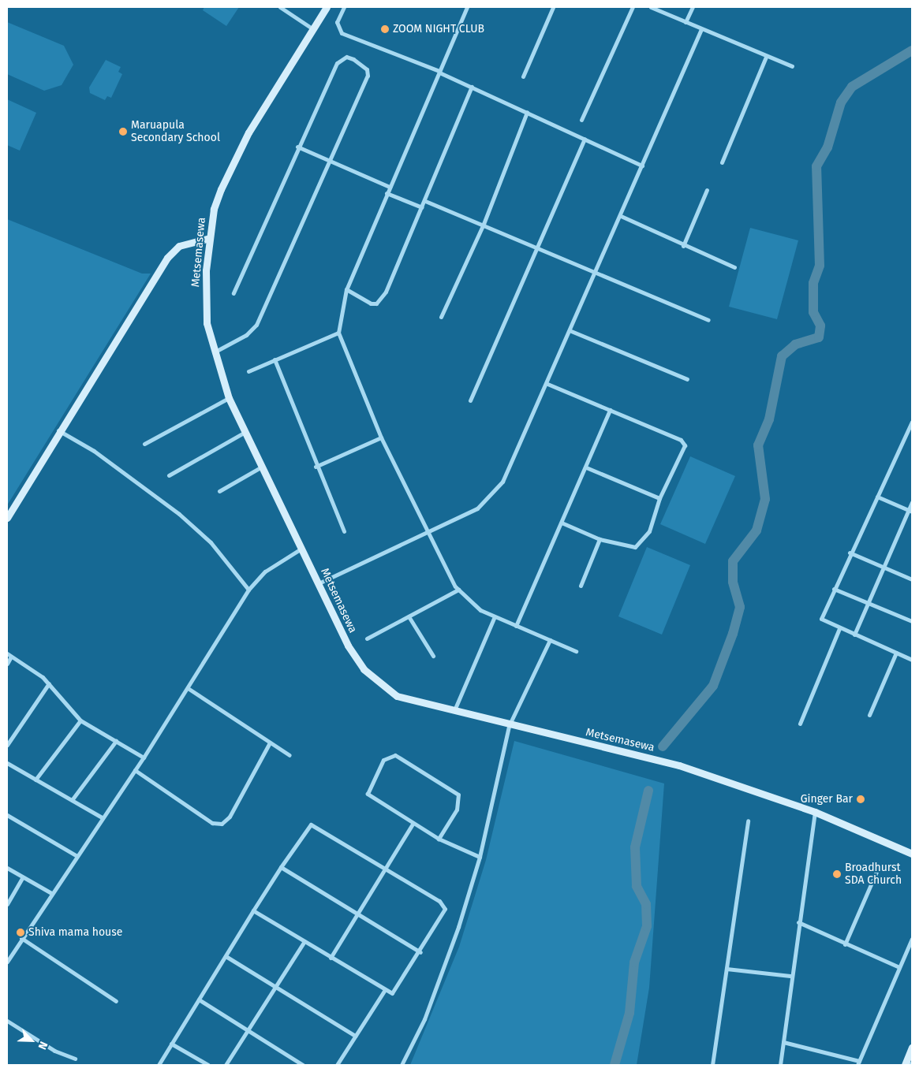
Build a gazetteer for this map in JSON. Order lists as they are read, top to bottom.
{
  "streets": {
    "street": ["Metsemasewa"]
  },
  "places": [
    "ZOOM NIGHT CLUB",
    "Maruapula Secondary School",
    "Ginger Bar",
    "Broadhurst SDA Church",
    "Shiva mama house"
  ],
  "north": "bottom right"
}
